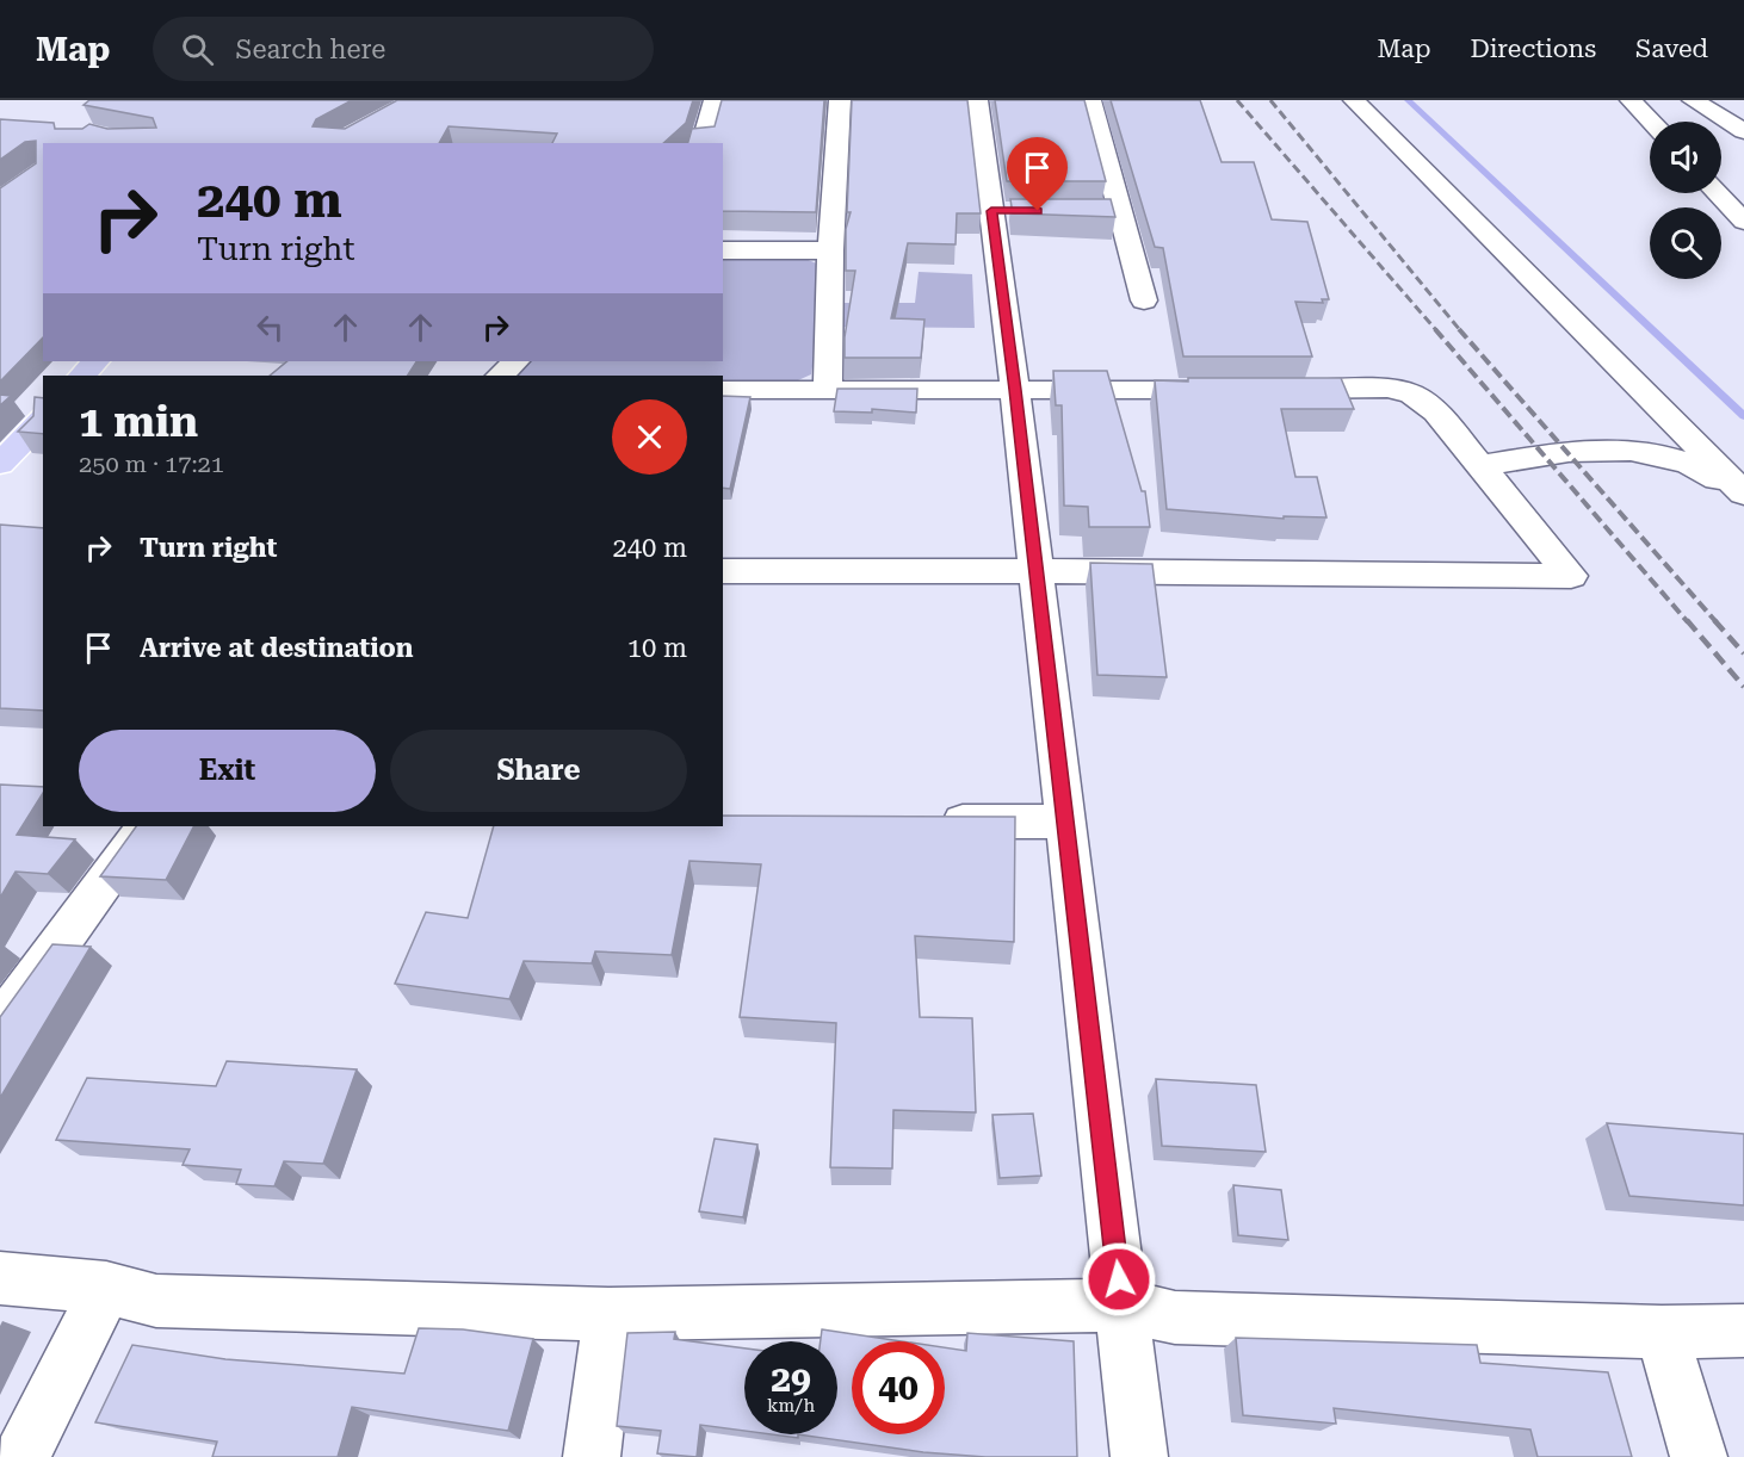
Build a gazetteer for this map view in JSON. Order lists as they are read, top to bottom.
{
  "page": {
    "header": "Map",
    "search": "Search here",
    "nav": ["Map", "Directions", "Saved"],
    "turn": ["240 m", "Turn right"],
    "heading": ["1 min", "250 m · 17:21"],
    "list": [
      {
        "name": "Turn right",
        "value": "240 m"
      },
      {
        "name": "Arrive at destination",
        "value": "10 m"
      }
    ],
    "buttons": ["Exit", "Share"],
    "speed": "29 km/h",
    "limit": "40"
  }
}
